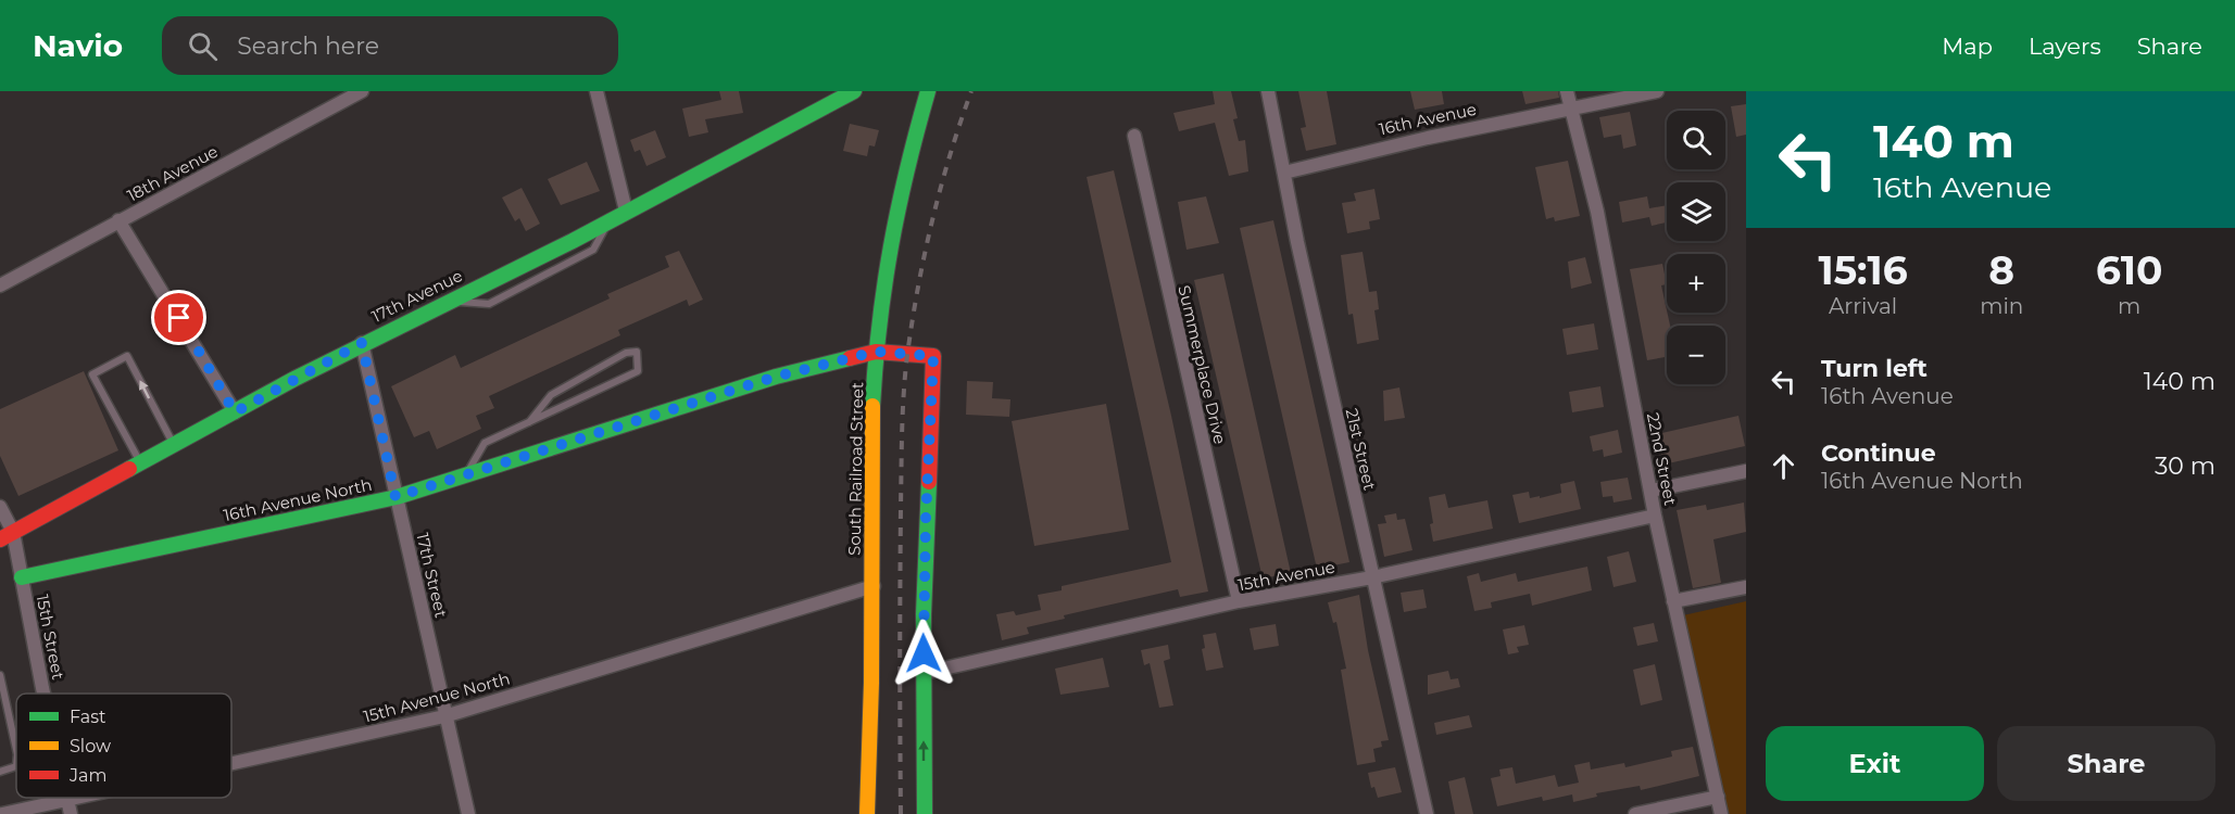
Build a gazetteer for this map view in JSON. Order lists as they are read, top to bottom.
{
  "streets": {
    "street": [
      "16th Avenue",
      "18th Avenue",
      "17th Avenue",
      "Summerplace Drive",
      "21st Street",
      "22nd Street",
      "South Railroad Street",
      "16th Avenue North",
      "17th Street",
      "15th Avenue",
      "15th Street",
      "15th Avenue North"
    ]
  },
  "crossings": [
    ["16th Avenue", "21st Street"],
    ["16th Avenue", "22nd Street"],
    ["17th Avenue", "17th Street"],
    ["17th Avenue", "15th Street"],
    ["Summerplace Drive", "15th Avenue"],
    ["21st Street", "15th Avenue"],
    ["22nd Street", "15th Avenue"],
    ["South Railroad Street", "16th Avenue North"],
    ["South Railroad Street", "15th Avenue North"],
    ["16th Avenue North", "17th Street"],
    ["16th Avenue North", "15th Street"],
    ["17th Street", "15th Avenue North"],
    ["15th Street", "15th Avenue North"]
  ],
  "legend": ["Fast", "Slow", "Jam"],
  "page": {
    "header": "Navio",
    "search": "Search here",
    "nav": ["Map", "Layers", "Share"],
    "turn": ["140 m", "16th Avenue"],
    "map_buttons": ["+", "−"],
    "eta": [
      "15:16",
      "Arrival",
      "8",
      "min",
      "610",
      "m"
    ],
    "list": [
      {
        "name": "Turn left",
        "note": "16th Avenue",
        "value": "140 m"
      },
      {
        "name": "Continue",
        "note": "16th Avenue North",
        "value": "30 m"
      }
    ],
    "buttons": ["Exit", "Share"]
  }
}
